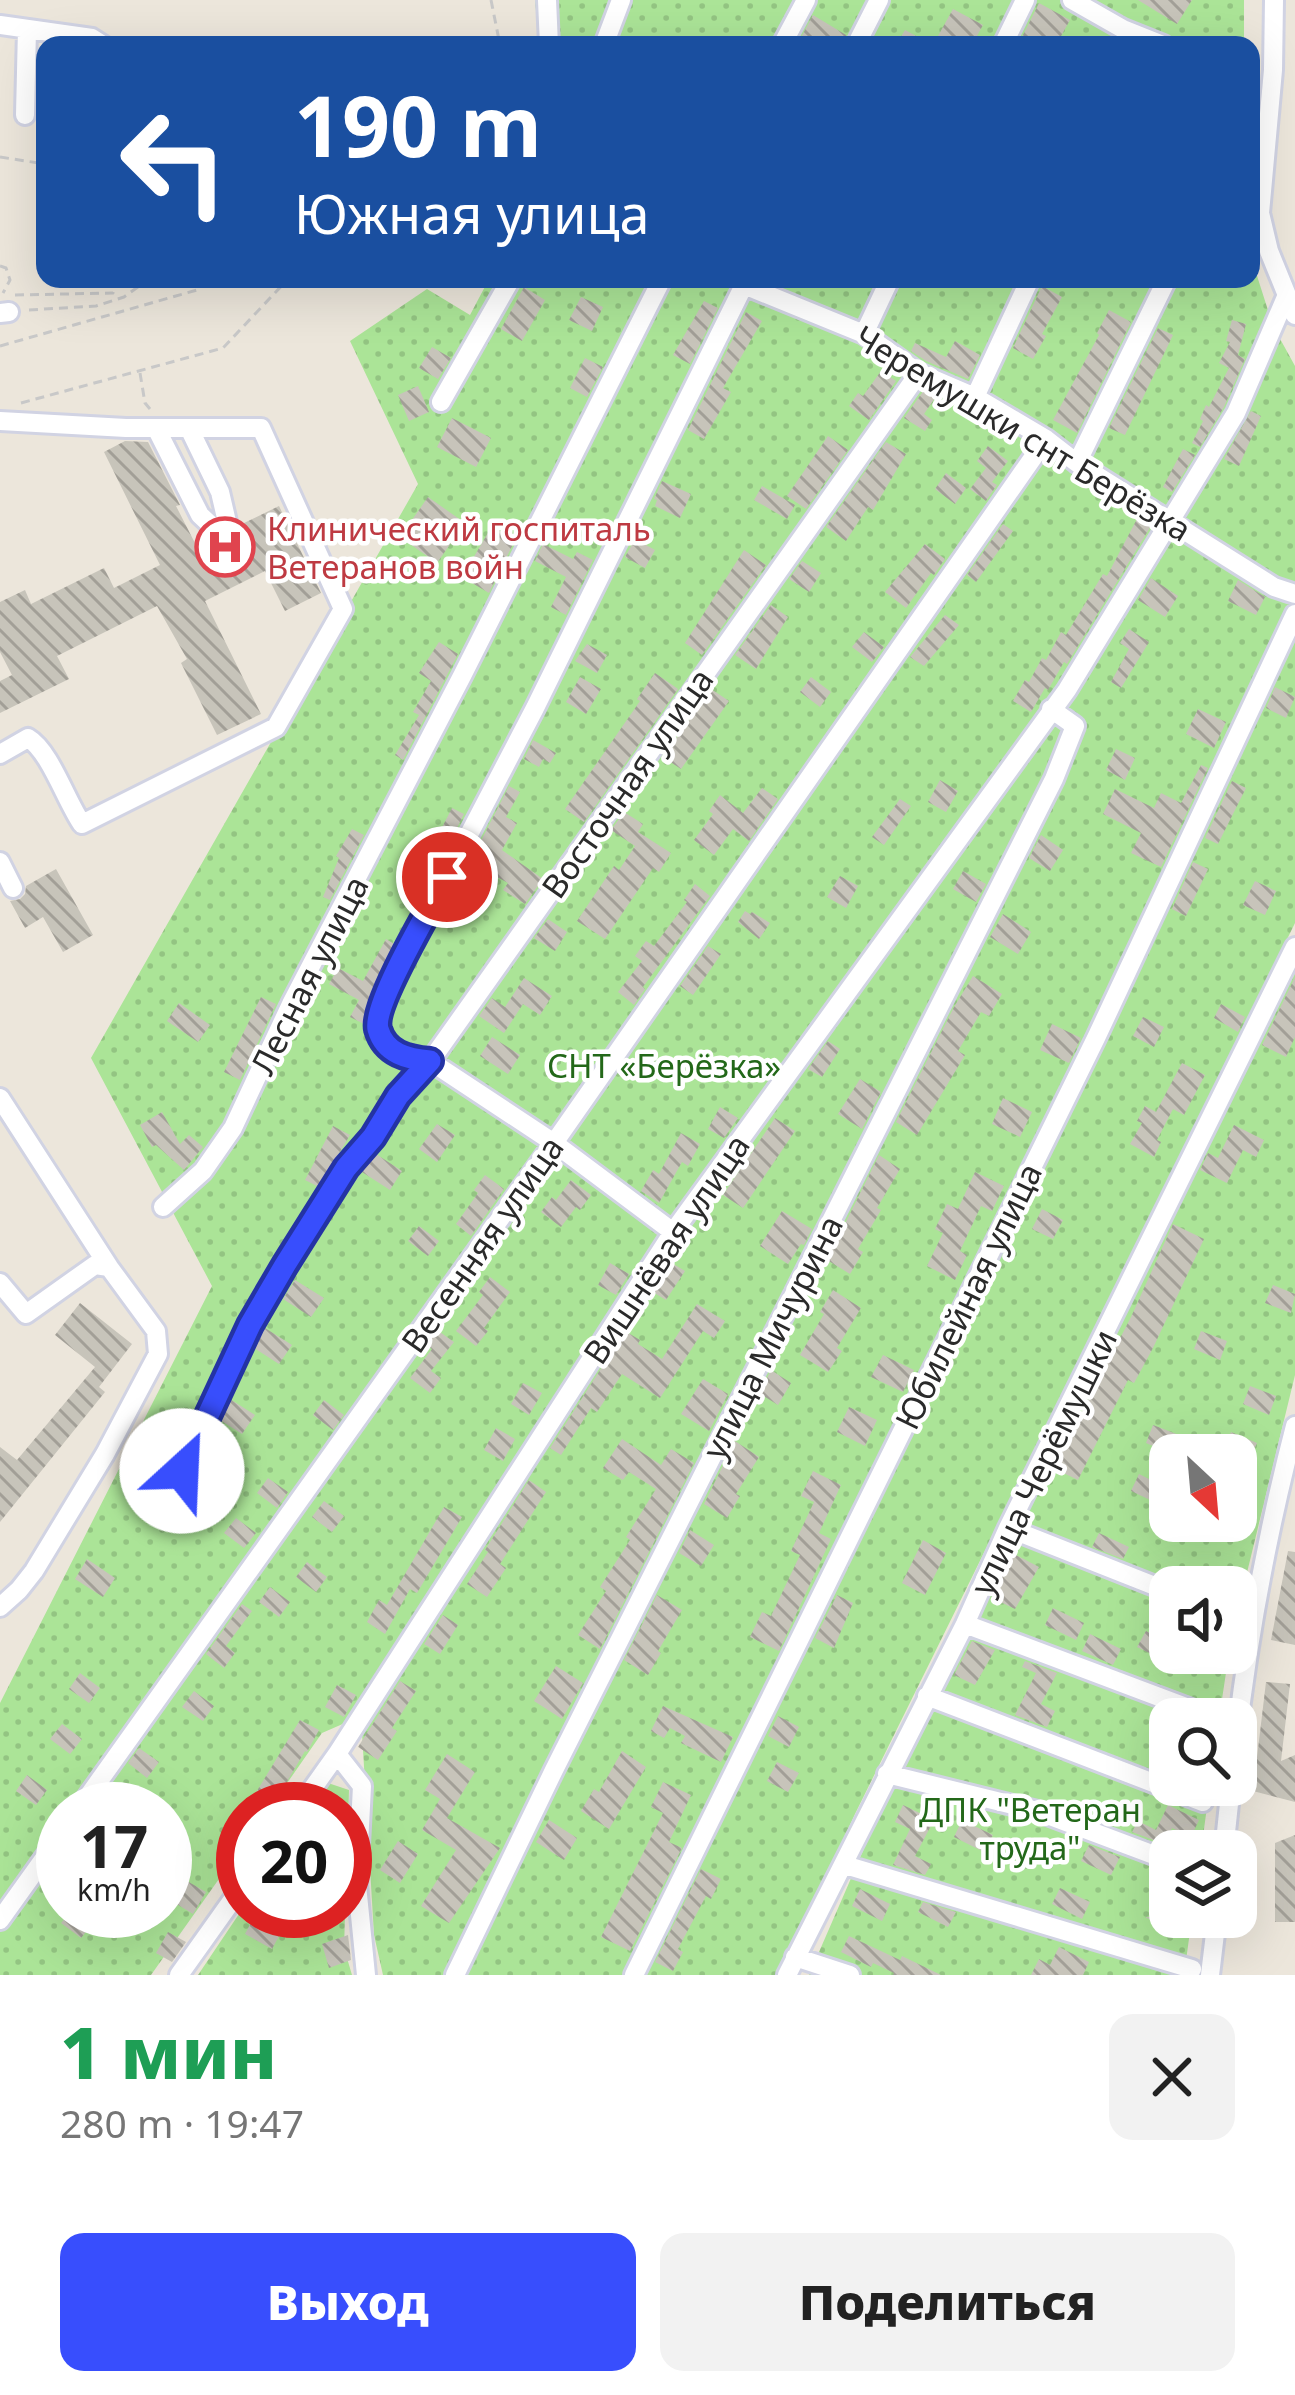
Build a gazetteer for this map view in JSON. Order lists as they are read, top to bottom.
{
  "streets": {
    "street": [
      "Черемушки снт Берёзка",
      "Восточная улица",
      "Лесная улица",
      "Весенняя улица",
      "Вишнёвая улица",
      "Юбилейная улица",
      "улица Мичурина",
      "улица Черёмушки"
    ]
  },
  "crossings": [
    ["Черемушки снт Берёзка", "Восточная улица"],
    ["Черемушки снт Берёзка", "Весенняя улица"],
    ["Черемушки снт Берёзка", "Вишнёвая улица"],
    ["Вишнёвая улица", "улица Мичурина"]
  ],
  "parks": ["СНТ «Берёзка»", "ДПК \"Ветеран труда\""],
  "places": {
    "hospital": ["Клинический госпиталь Ветеранов войн"]
  },
  "north": "bottom right",
  "page": {
    "turn": ["190 m", "Южная улица"],
    "speed": "17 km/h",
    "limit": "20",
    "heading": ["1 мин", "280 m · 19:47"],
    "buttons": ["Выход", "Поделиться"]
  }
}
